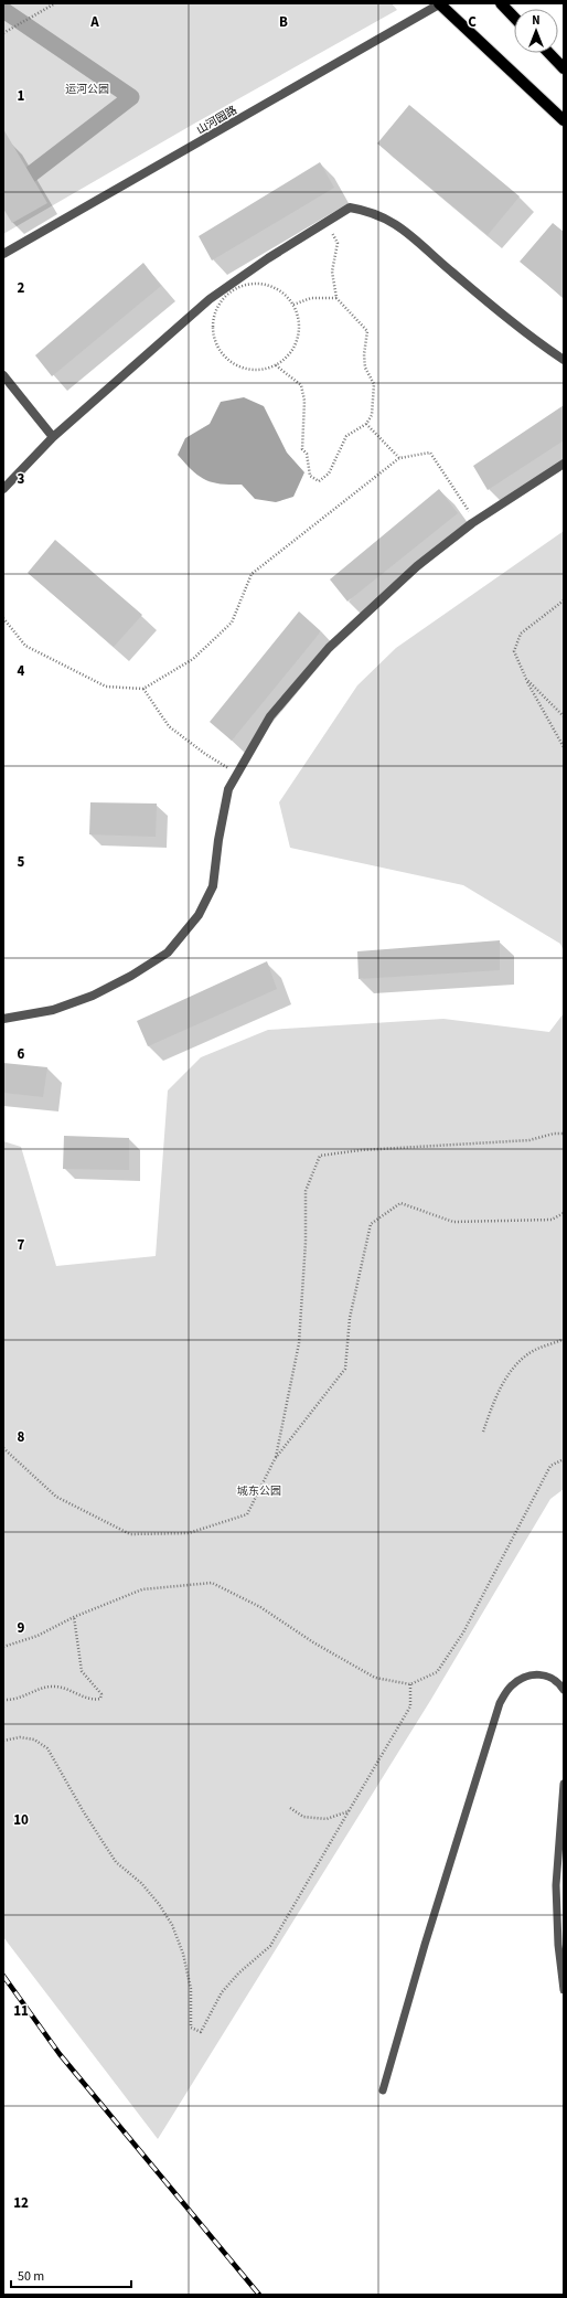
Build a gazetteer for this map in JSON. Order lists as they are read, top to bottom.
{
  "streets": {
    "street": ["山河园路"]
  },
  "parks": ["运河公园", "城东公园"],
  "scale_bar": "50 m",
  "north": "top",
  "grid": {
    "columns": ["A", "B", "C"],
    "rows": [
      "1",
      "2",
      "3",
      "4",
      "5",
      "6",
      "7",
      "8",
      "9",
      "10",
      "11",
      "12"
    ]
  }
}
